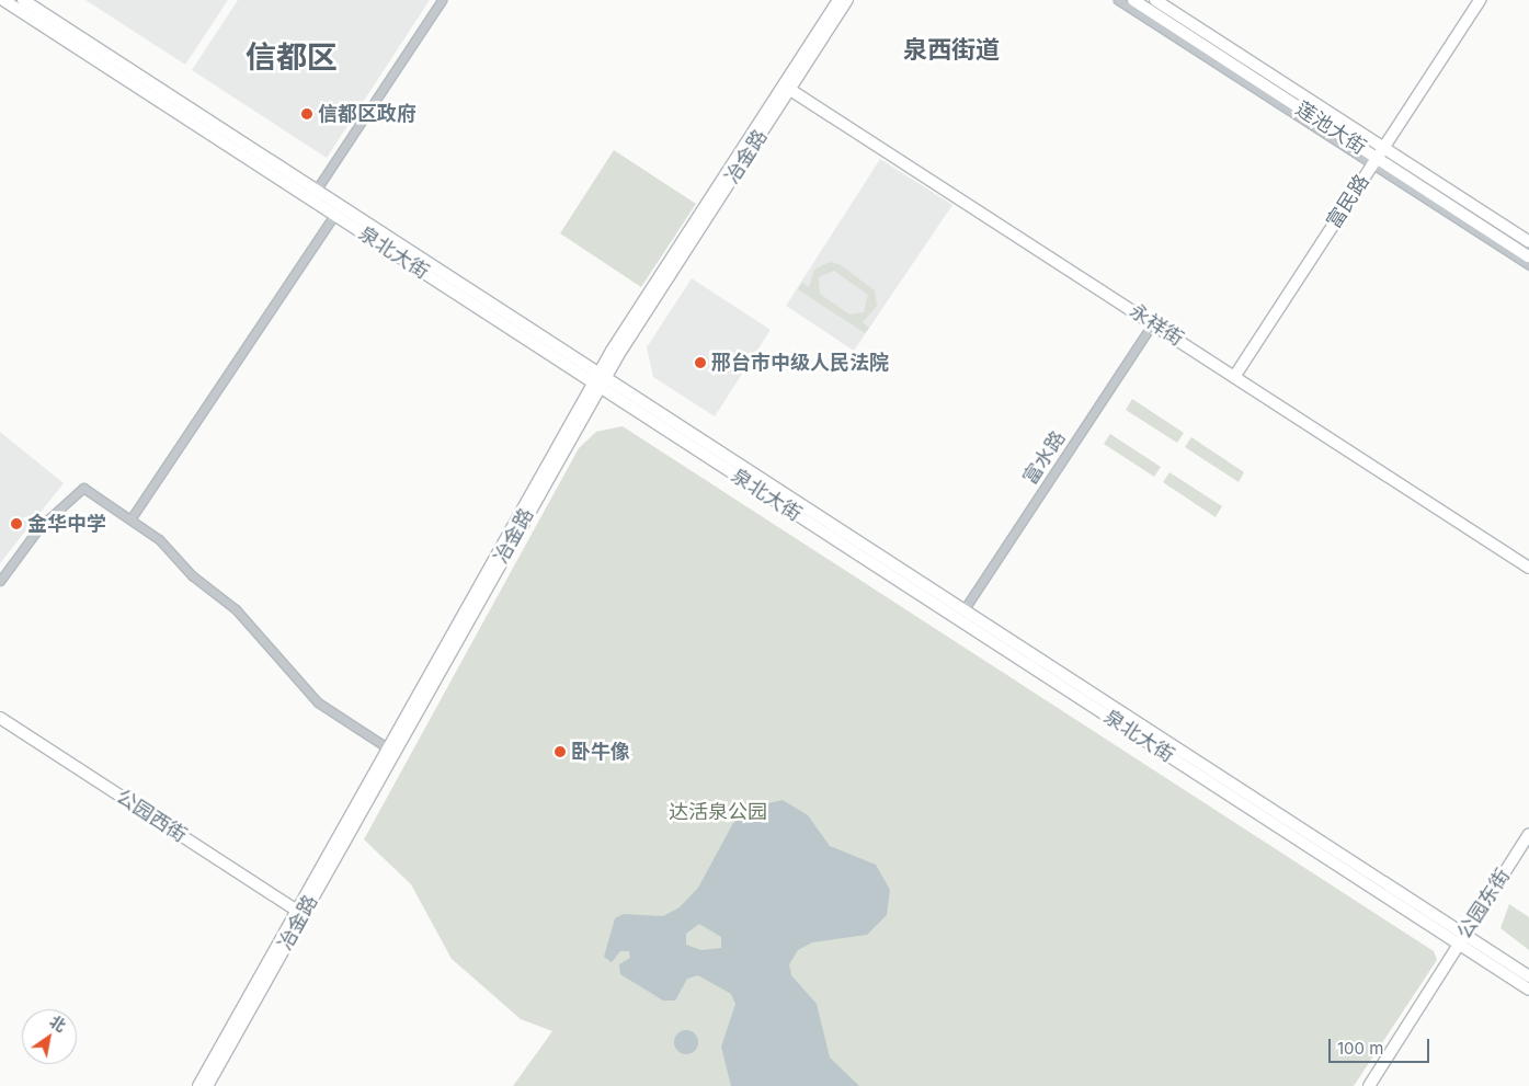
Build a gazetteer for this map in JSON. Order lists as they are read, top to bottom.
{
  "streets": {
    "main road": [
      "莲池大街",
      "冶金路",
      "富民路",
      "泉北大街",
      "永祥街",
      "公园西街",
      "公园东街"
    ],
    "street": ["富水路"]
  },
  "crossings": [
    ["莲池大街", "富民路"],
    ["冶金路", "泉北大街"],
    ["冶金路", "永祥街"],
    ["冶金路", "公园西街"],
    ["富民路", "永祥街"],
    ["泉北大街", "富水路"],
    ["泉北大街", "公园东街"],
    ["永祥街", "富水路"]
  ],
  "districts": ["泉西街道", "信都区"],
  "parks": ["达活泉公园"],
  "places": [
    "信都区政府",
    "邢台市中级人民法院",
    "金华中学",
    "卧牛像"
  ],
  "scale_bar": "100 m",
  "north": "top right"
}
